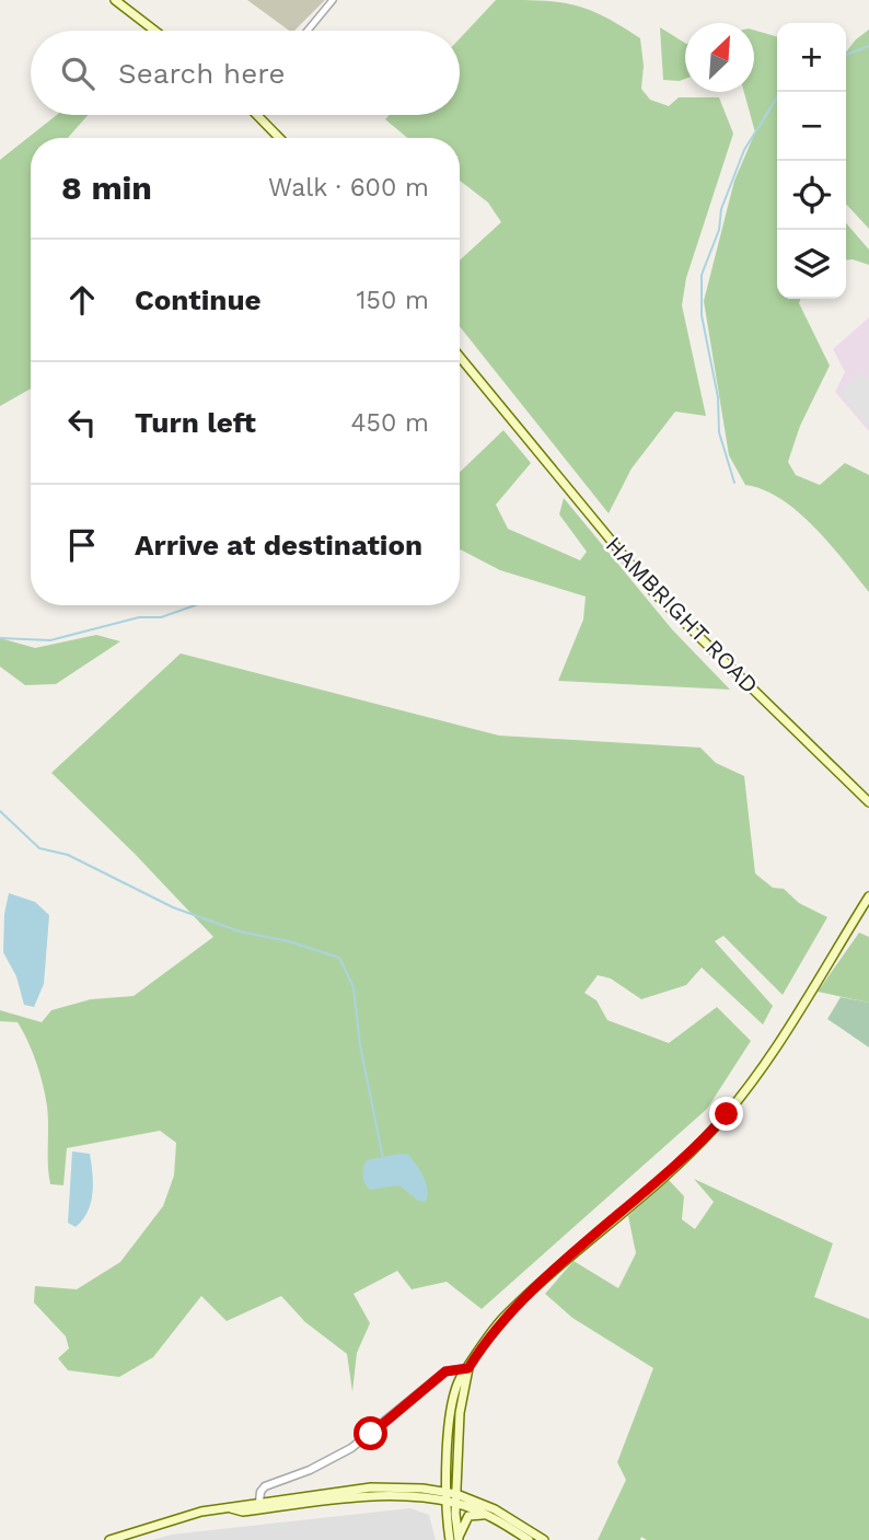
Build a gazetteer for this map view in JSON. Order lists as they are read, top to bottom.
{
  "streets": {
    "main road": ["HAMBRIGHT ROAD"]
  },
  "north": "top right",
  "page": {
    "map_buttons": ["+", "−"],
    "search": "Search here",
    "heading": ["8 min", "Walk · 600 m"],
    "list": [
      ["Continue", "150 m"],
      ["Turn left", "450 m"],
      "Arrive at destination"
    ]
  }
}
